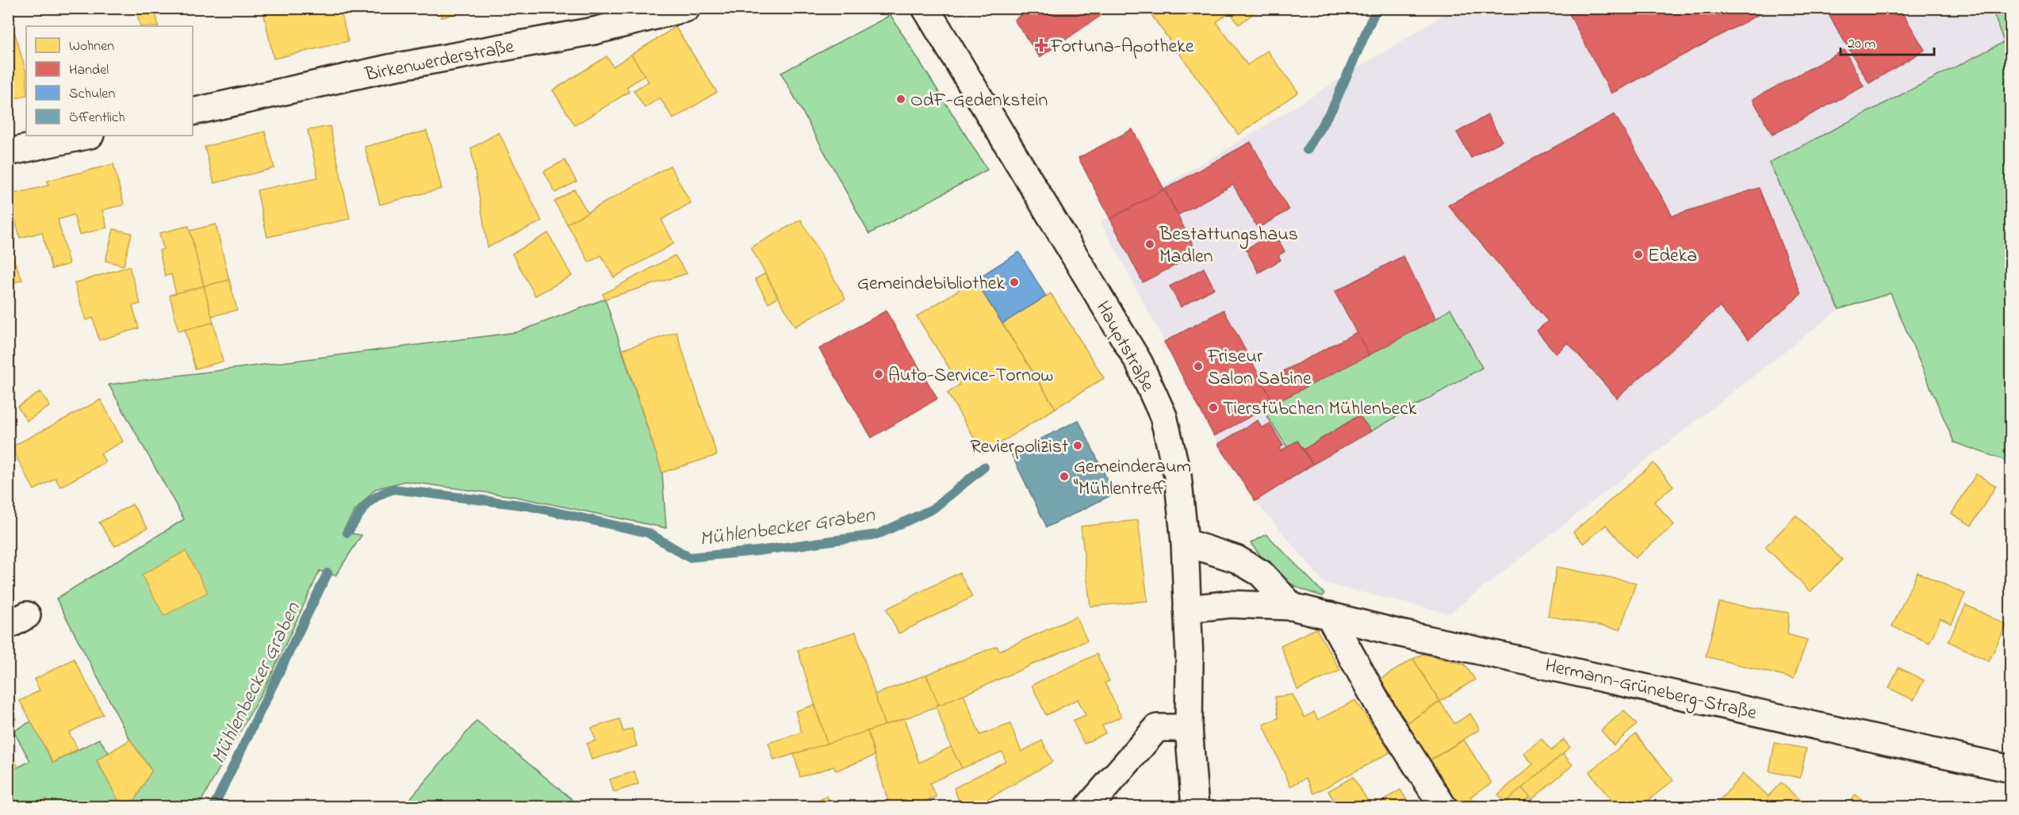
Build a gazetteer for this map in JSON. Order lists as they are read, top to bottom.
{
  "streets": {
    "street": ["Birkenwerderstraße", "Hauptstraße", "Hermann-Grüneberg-Straße"]
  },
  "crossings": [
    ["Hauptstraße", "Hermann-Grüneberg-Straße"]
  ],
  "water": ["Mühlenbecker Graben"],
  "places": {
    "health": ["Fortuna-Apotheke"],
    "other": [
      "OdF-Gedenkstein",
      "Bestattungshaus Madlen",
      "Edeka",
      "Gemeindebibliothek",
      "Friseur Salon Sabine",
      "Auto-Service-Tornow",
      "Tierstübchen Mühlenbeck",
      "Revierpolizist",
      "Gemeinderaum \"Mühlentreff"
    ]
  },
  "legend": [
    "Wohnen",
    "Handel",
    "Schulen",
    "Öffentlich"
  ],
  "scale_bar": "20 m"
}
